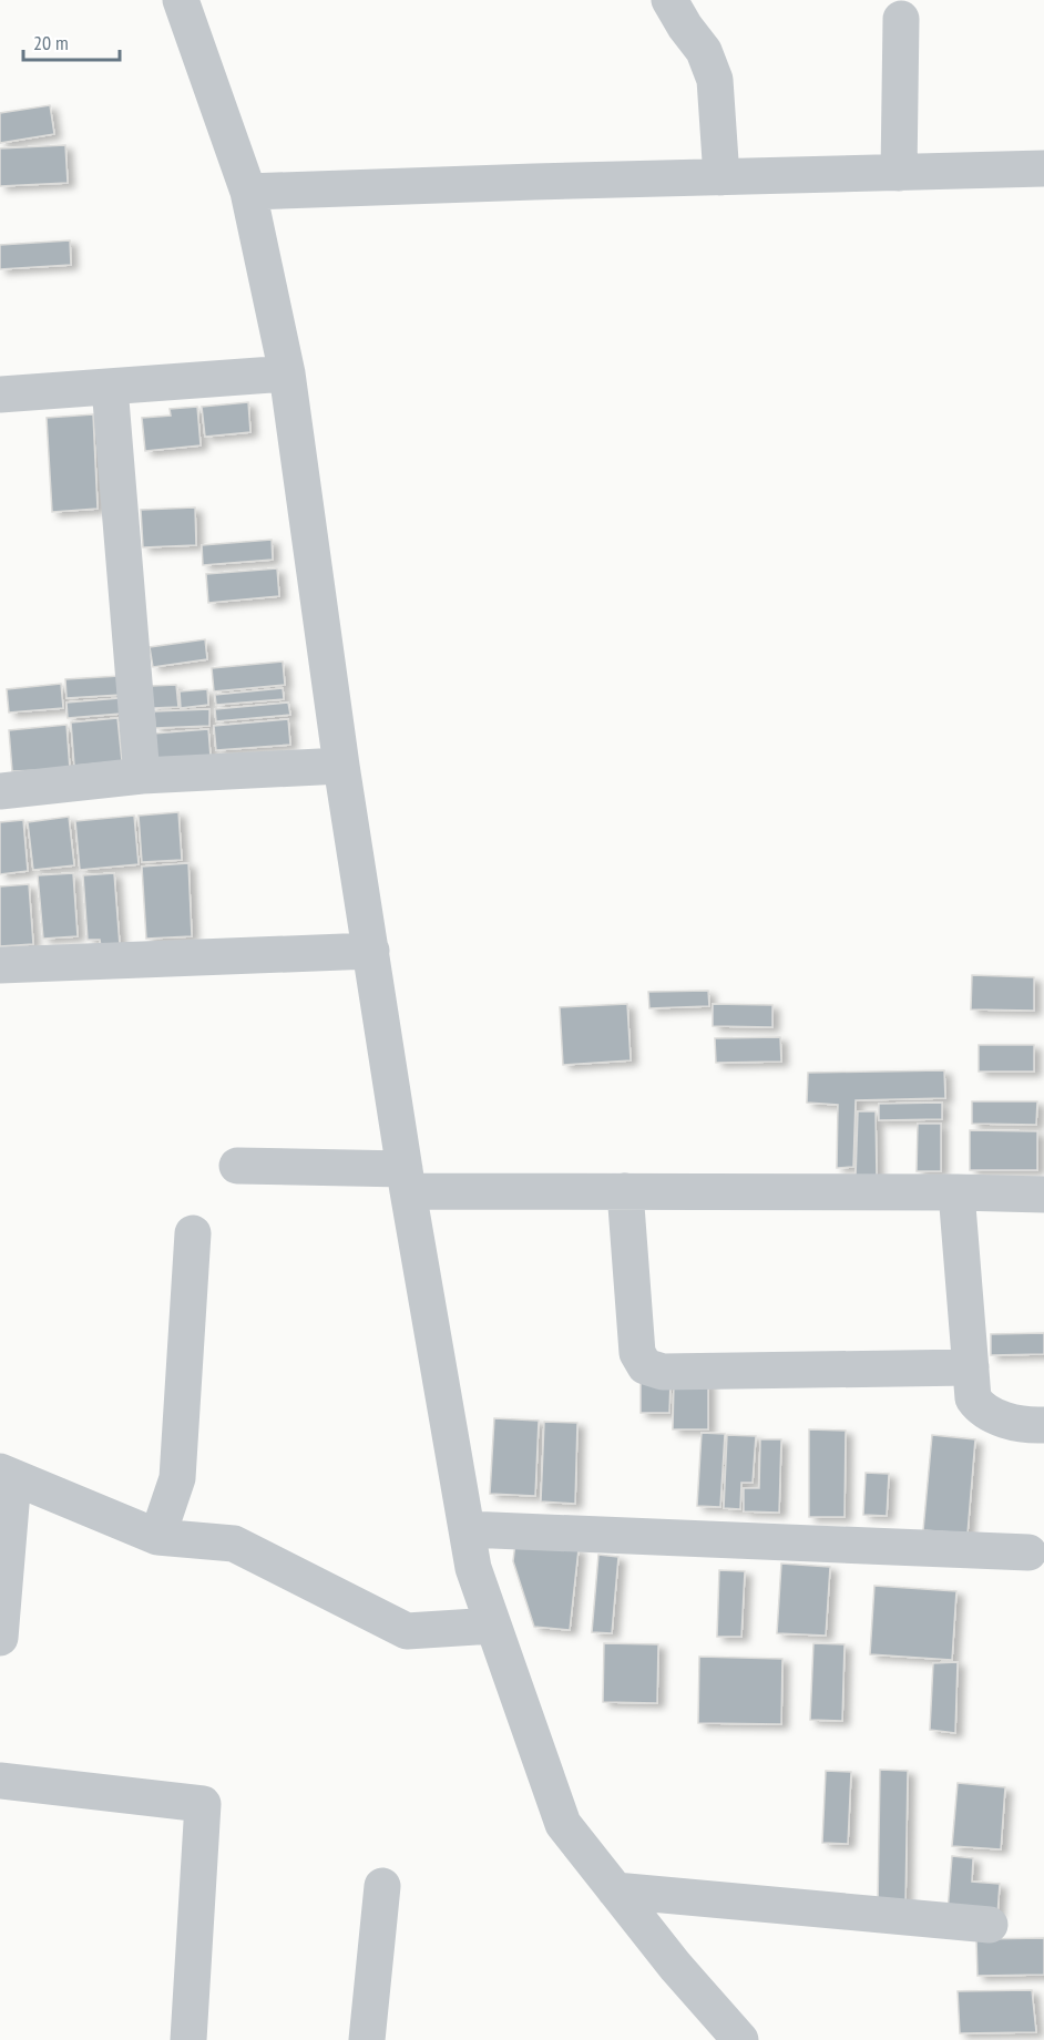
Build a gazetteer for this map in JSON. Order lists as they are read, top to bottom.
{
  "scale_bar": "20 m"
}
